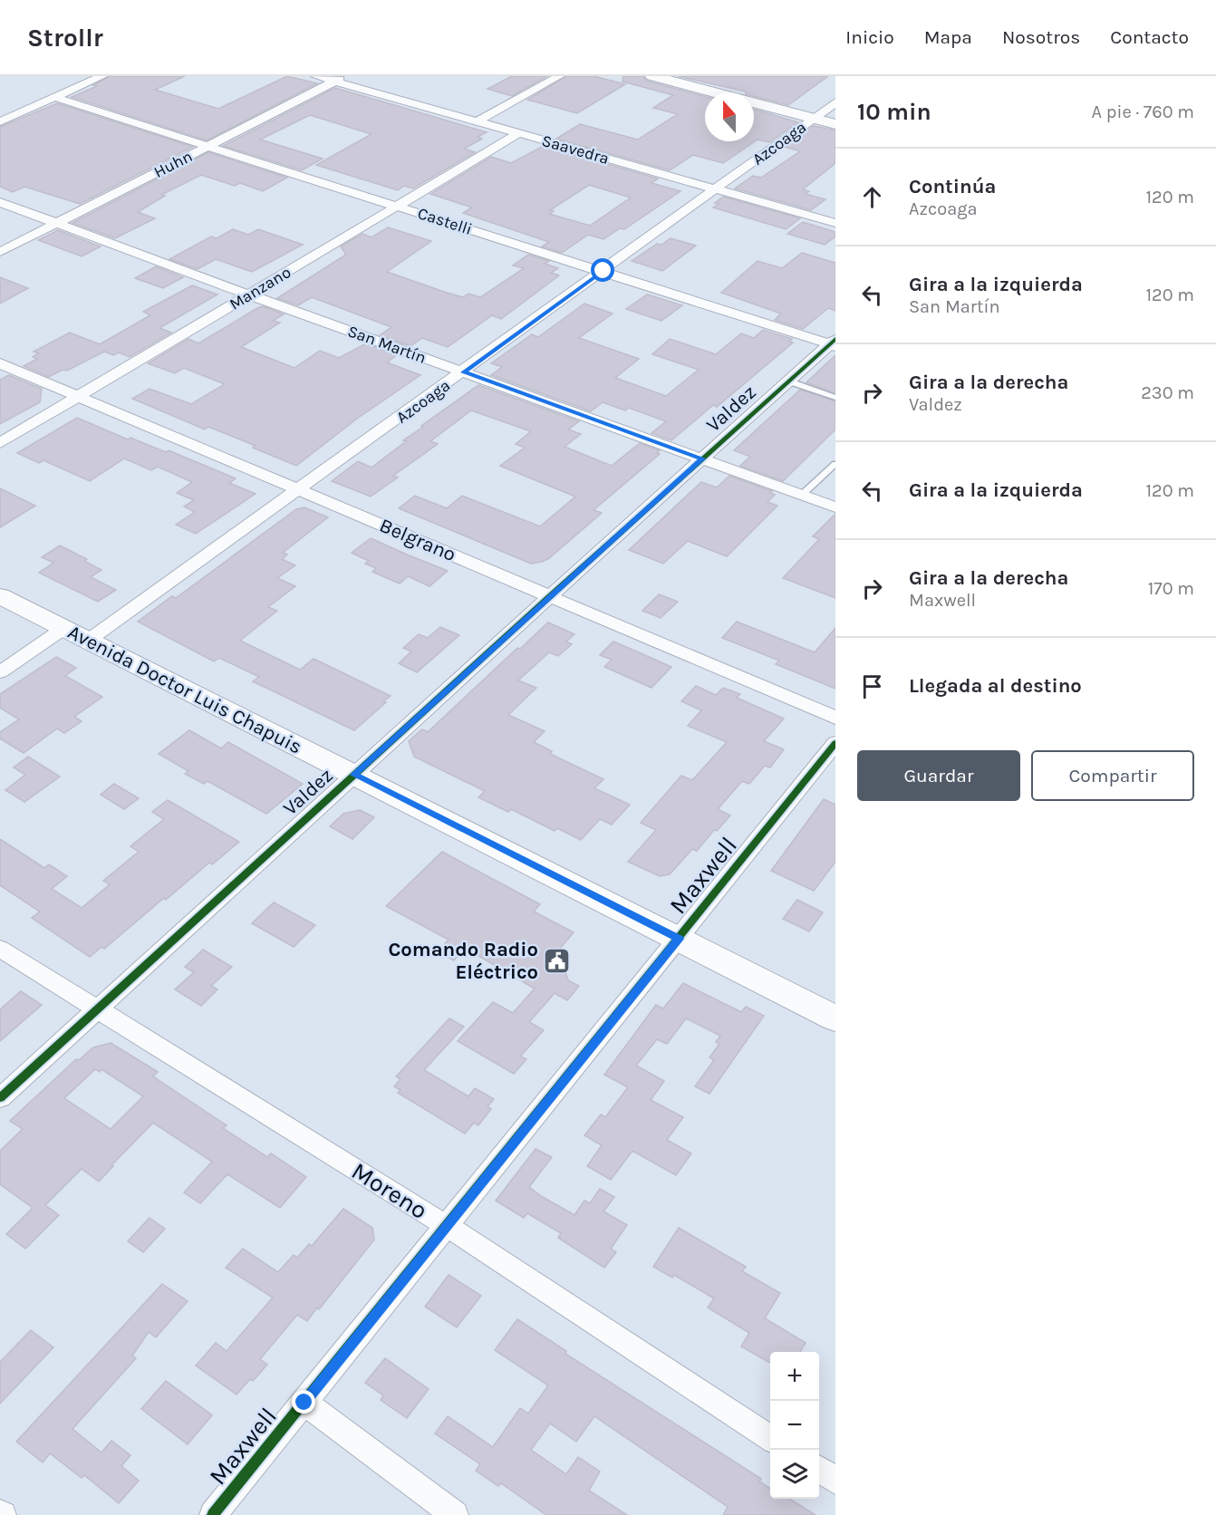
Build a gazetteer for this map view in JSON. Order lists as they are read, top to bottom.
{
  "streets": {
    "main road": ["Avenida Doctor Luis Chapuis"],
    "street": [
      "Azcoaga",
      "Saavedra",
      "Huhn",
      "Castelli",
      "Manzano",
      "San Martín",
      "Valdez",
      "Belgrano",
      "Maxwell",
      "Moreno"
    ]
  },
  "crossings": [
    ["Azcoaga", "Saavedra"],
    ["Azcoaga", "Castelli"],
    ["Azcoaga", "San Martín"],
    ["Azcoaga", "Belgrano"],
    ["Azcoaga", "Avenida Doctor Luis Chapuis"],
    ["Saavedra", "Huhn"],
    ["Saavedra", "Manzano"],
    ["Huhn", "Castelli"],
    ["Huhn", "San Martín"],
    ["Castelli", "Manzano"],
    ["Castelli", "Valdez"],
    ["Manzano", "San Martín"],
    ["Manzano", "Belgrano"],
    ["San Martín", "Valdez"],
    ["Valdez", "Belgrano"],
    ["Valdez", "Avenida Doctor Luis Chapuis"],
    ["Valdez", "Moreno"],
    ["Avenida Doctor Luis Chapuis", "Maxwell"],
    ["Maxwell", "Moreno"]
  ],
  "places": {
    "public building": ["Comando Radio Eléctrico"]
  },
  "north": "top",
  "page": {
    "header": "Strollr",
    "nav": [
      "Inicio",
      "Mapa",
      "Nosotros",
      "Contacto"
    ],
    "heading": ["10 min", "A pie · 760 m"],
    "list": [
      ["Continúa", "Azcoaga", "120 m"],
      ["Gira a la izquierda", "San Martín", "120 m"],
      ["Gira a la derecha", "Valdez", "230 m"],
      ["Gira a la izquierda", "120 m"],
      ["Gira a la derecha", "Maxwell", "170 m"],
      "Llegada al destino"
    ],
    "buttons": ["Guardar", "Compartir"],
    "map_buttons": ["+", "−"]
  }
}
